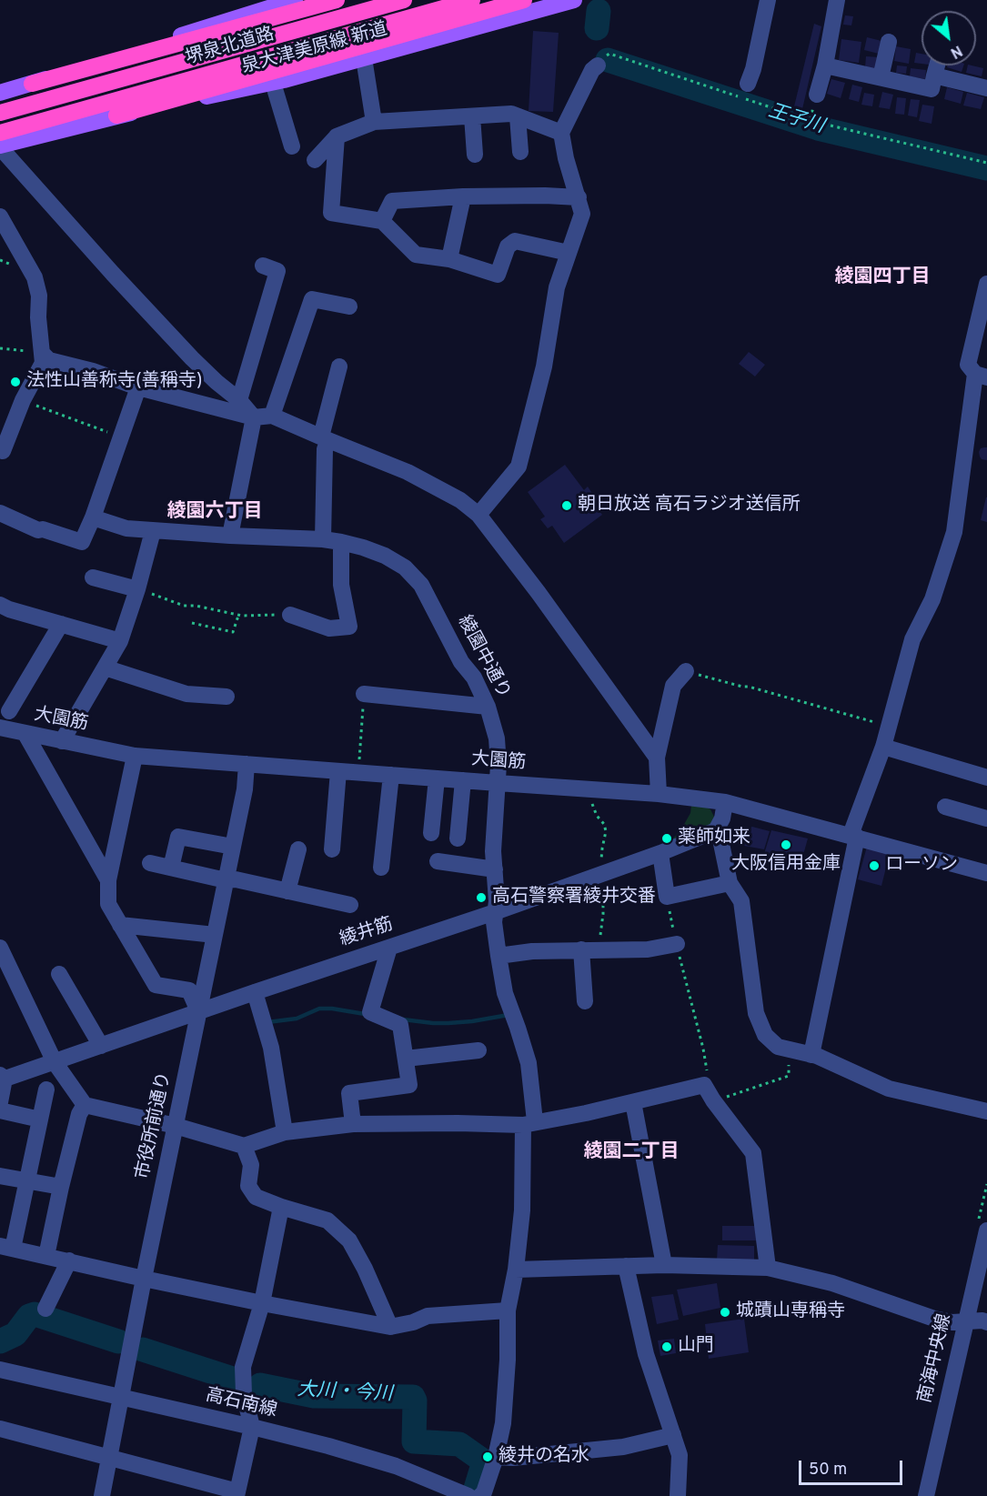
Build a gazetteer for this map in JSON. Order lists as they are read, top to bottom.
{
  "streets": {
    "highway": ["堺泉北道路"],
    "main road": ["泉大津美原線 新道"],
    "street": [
      "綾園中通り",
      "大園筋",
      "綾井筋",
      "市役所前通り",
      "南海中央線",
      "高石南線"
    ]
  },
  "crossings": [
    ["綾園中通り", "大園筋"],
    ["綾園中通り", "綾井筋"],
    ["大園筋", "市役所前通り"],
    ["綾井筋", "市役所前通り"],
    ["市役所前通り", "高石南線"]
  ],
  "districts": ["綾園四丁目", "綾園六丁目", "綾園二丁目"],
  "water": ["王子川", "大川・今川"],
  "places": [
    "法性山善称寺(善稱寺)",
    "朝日放送 高石ラジオ送信所",
    "薬師如来",
    "大阪信用金庫",
    "ローソン",
    "高石警察署綾井交番",
    "城蹟山専稱寺",
    "山門",
    "綾井の名水"
  ],
  "scale_bar": "50 m",
  "north": "bottom right"
}
